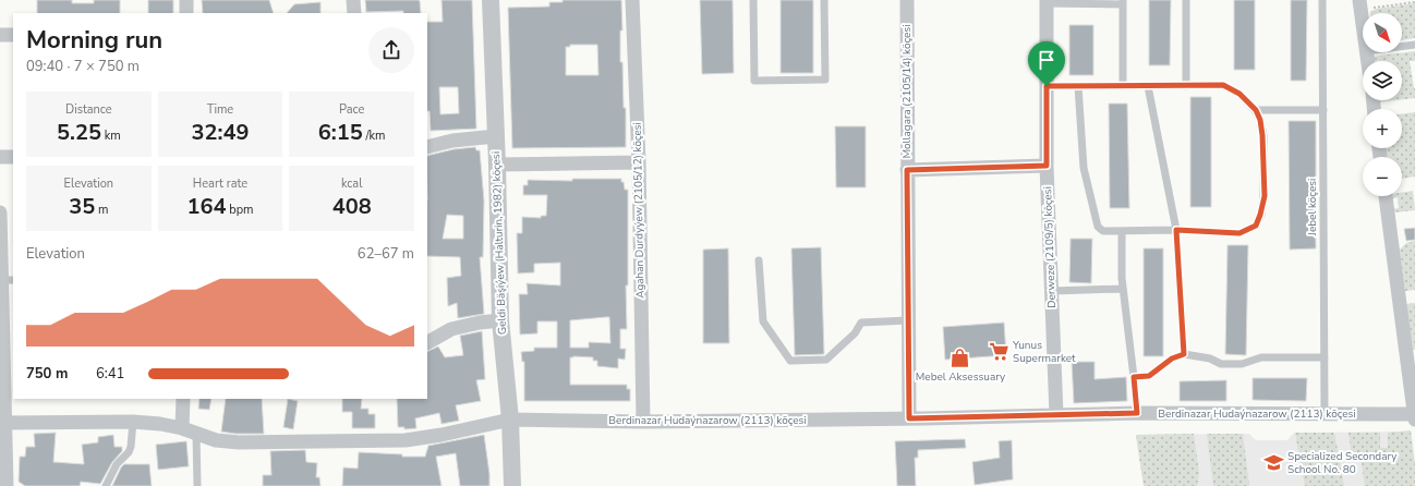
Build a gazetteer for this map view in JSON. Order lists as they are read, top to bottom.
{
  "streets": {
    "street": [
      "Mollagara (2105/14) köçesi",
      "Agahan Durdyýew (2105/12) köçesi",
      "Geldi Bäşiýew (Halturin, 1982) köçesi",
      "Derweze (2109/5) köçesi",
      "Berdinazar Hudaýnazarow (2113) köçesi"
    ],
    "lane": ["Jebel köçesi"]
  },
  "crossings": [
    ["Mollagara (2105/14) köçesi", "Berdinazar Hudaýnazarow (2113) köçesi"],
    ["Jebel köçesi", "Berdinazar Hudaýnazarow (2113) köçesi"],
    ["Agahan Durdyýew (2105/12) köçesi", "Berdinazar Hudaýnazarow (2113) köçesi"],
    ["Geldi Bäşiýew (Halturin, 1982) köçesi", "Berdinazar Hudaýnazarow (2113) köçesi"],
    ["Derweze (2109/5) köçesi", "Berdinazar Hudaýnazarow (2113) köçesi"]
  ],
  "places": {
    "supermarket": ["Yunus Supermarket"],
    "shop": ["Mebel Aksessuary"],
    "school or university": ["Specialized Secondary School No. 80"]
  },
  "north": "bottom right",
  "page": {
    "map_buttons": ["+", "−"],
    "heading": ["Morning run", "09:40 · 7 × 750 m"],
    "stats": [
      ["Distance", "5.25 km"],
      ["Time", "32:49"],
      ["Pace", "6:15 /km"],
      ["Elevation", "35 m"],
      ["Heart rate", "164 bpm"],
      ["kcal", "408"]
    ],
    "chart": ["Elevation", "62–67 m"],
    "list": [
      {
        "name": "750 m",
        "note": "6:41"
      }
    ]
  }
}
